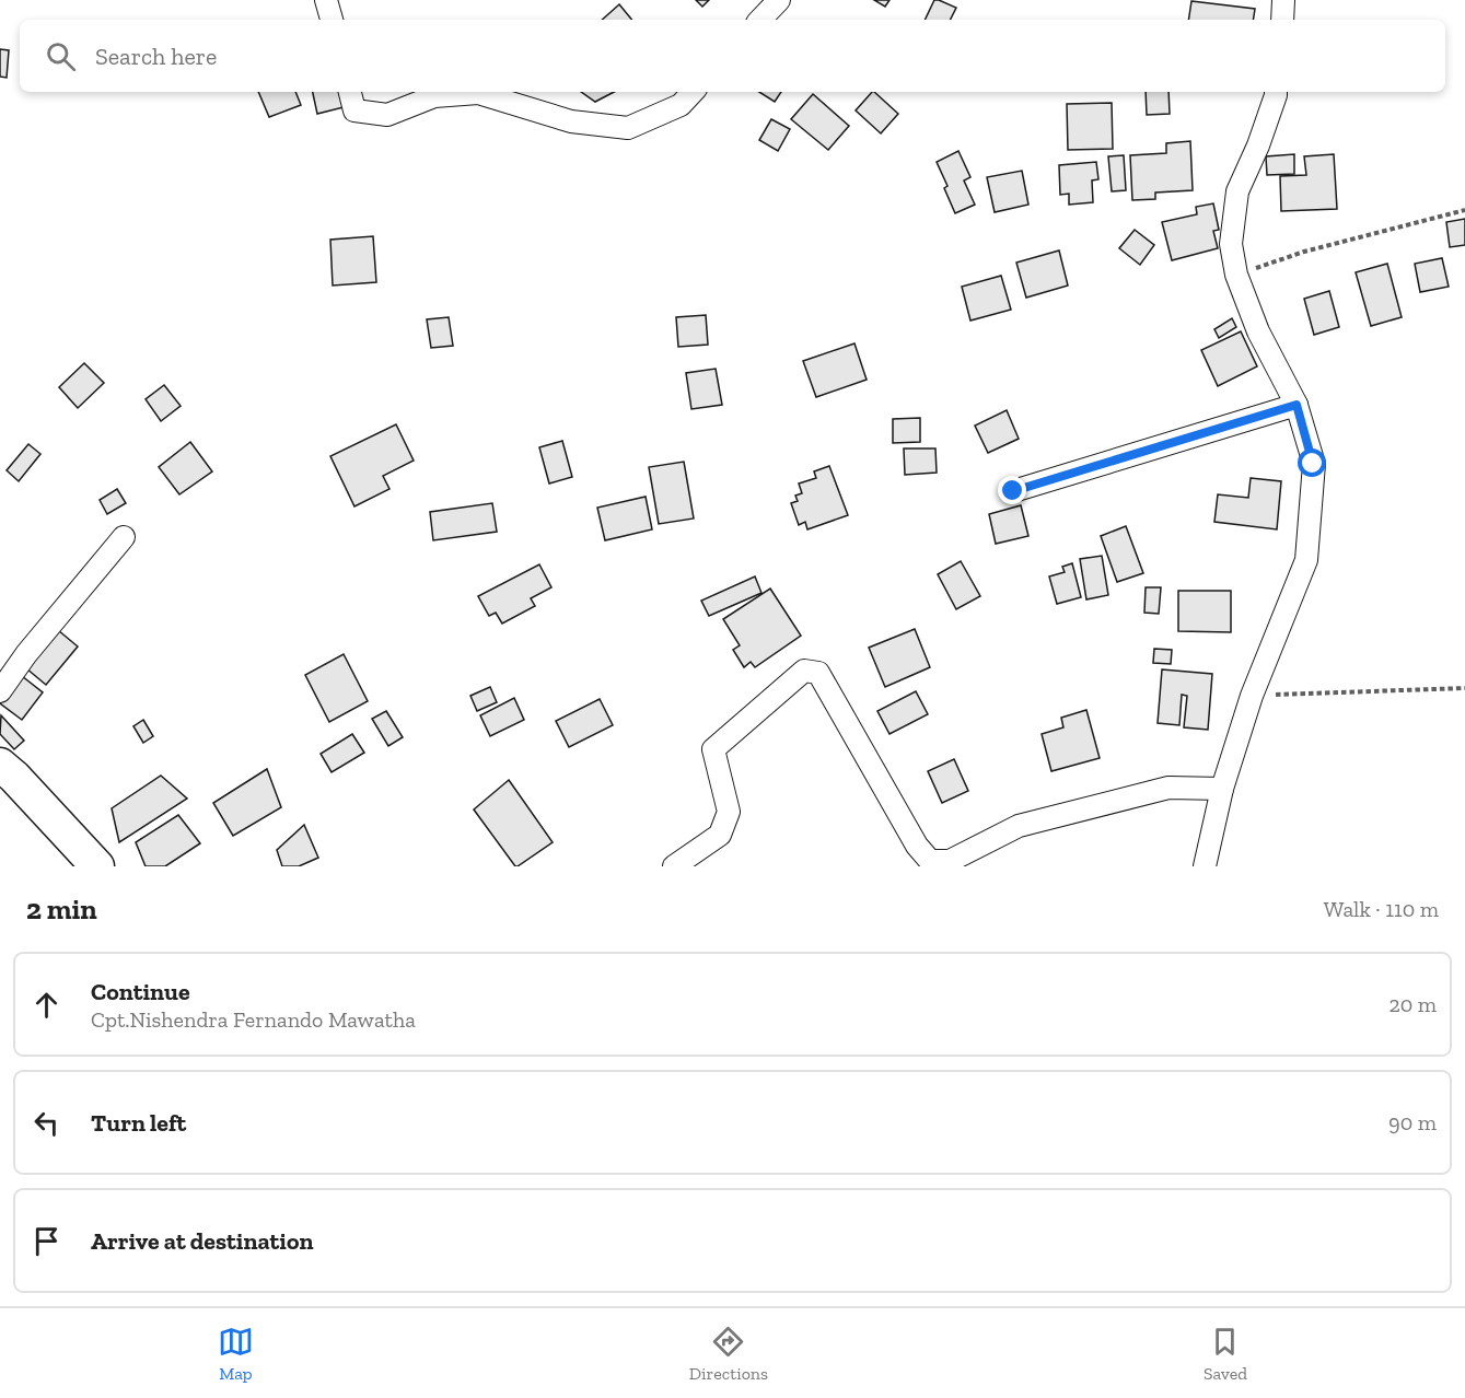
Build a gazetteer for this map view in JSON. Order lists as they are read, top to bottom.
{
  "page": {
    "search": "Search here",
    "heading": ["2 min", "Walk · 110 m"],
    "list": [
      ["Continue", "Cpt.Nishendra Fernando Mawatha", "20 m"],
      ["Turn left", "90 m"],
      "Arrive at destination"
    ],
    "nav": ["Map", "Directions", "Saved"]
  }
}
